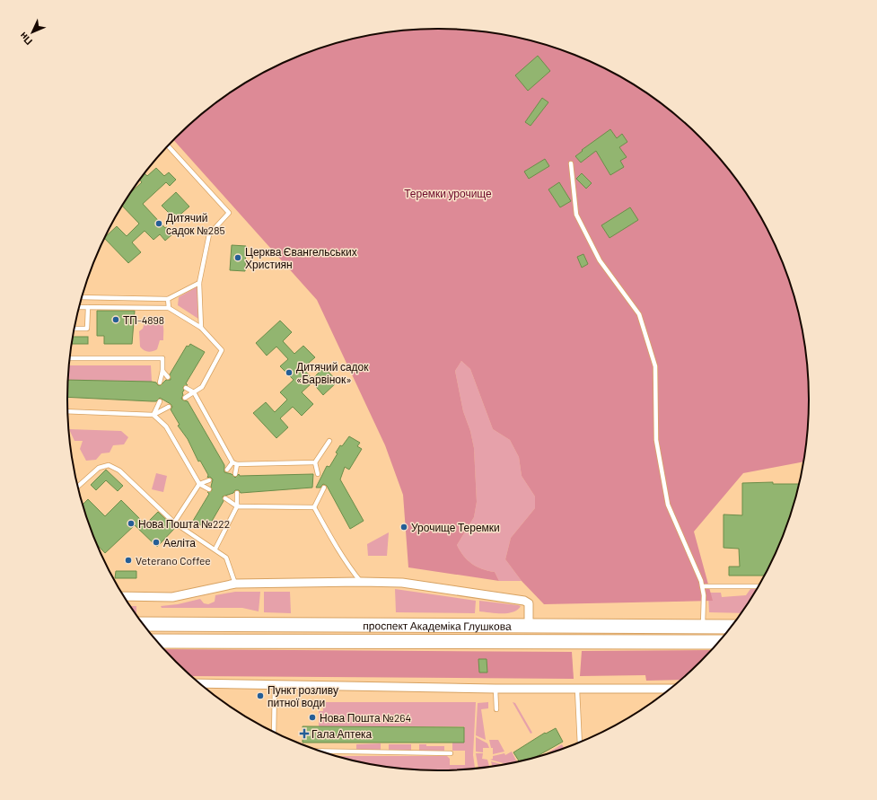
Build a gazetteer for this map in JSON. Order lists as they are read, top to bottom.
{
  "streets": {
    "highway": ["проспект Академіка Глушкова"]
  },
  "parks": ["Теремки урочище"],
  "places": {
    "other": [
      "Дитячий садок №285",
      "Церква Євангельських Християн",
      "ТП-4898",
      "Дитячий садок «Барвінок»",
      "Нова Пошта №222",
      "Урочище Теремки",
      "Аеліта",
      "Veterano Coffee",
      "Пункт розливу питної води",
      "Нова Пошта №264"
    ],
    "health": ["Гала Аптека"]
  },
  "north": "bottom left"
}
